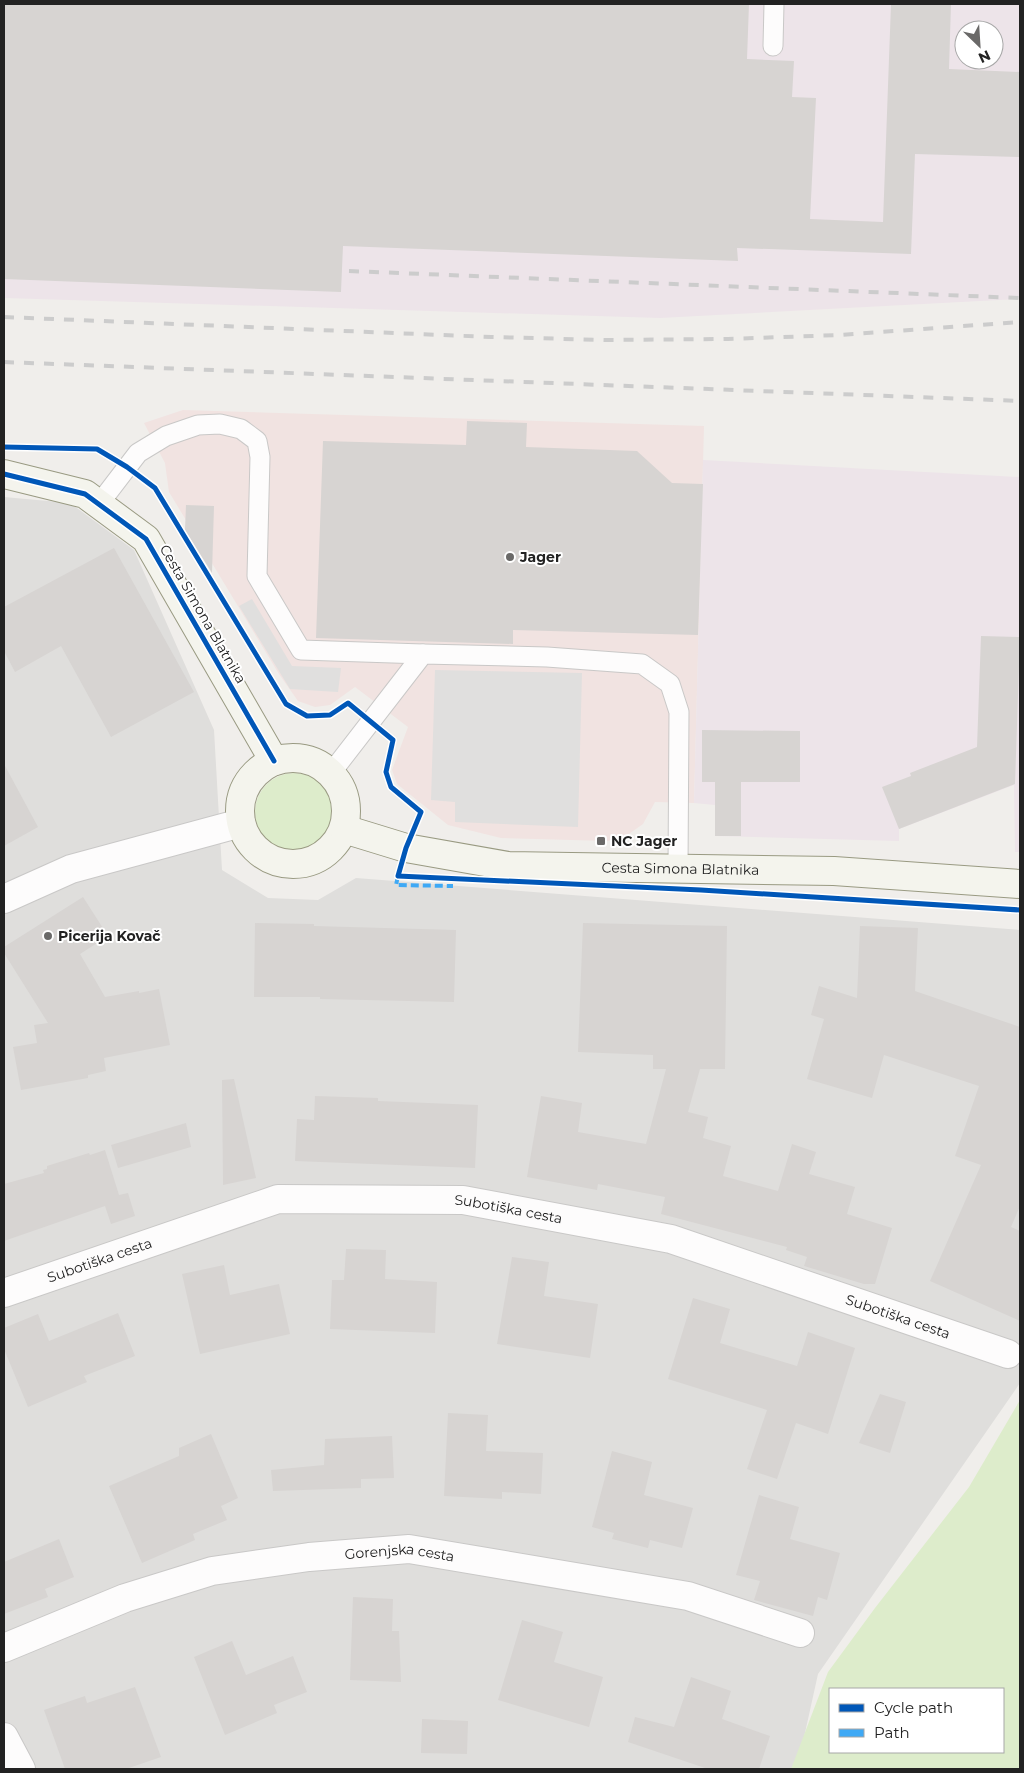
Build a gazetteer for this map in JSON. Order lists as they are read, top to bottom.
{
  "streets": {
    "street": ["Cesta Simona Blatnika", "Subotiška cesta", "Gorenjska cesta"]
  },
  "places": {
    "other": ["Jager", "Picerija Kovač"],
    "transit": ["NC Jager"]
  },
  "legend": ["Cycle path", "Path"],
  "north": "bottom right"
}
